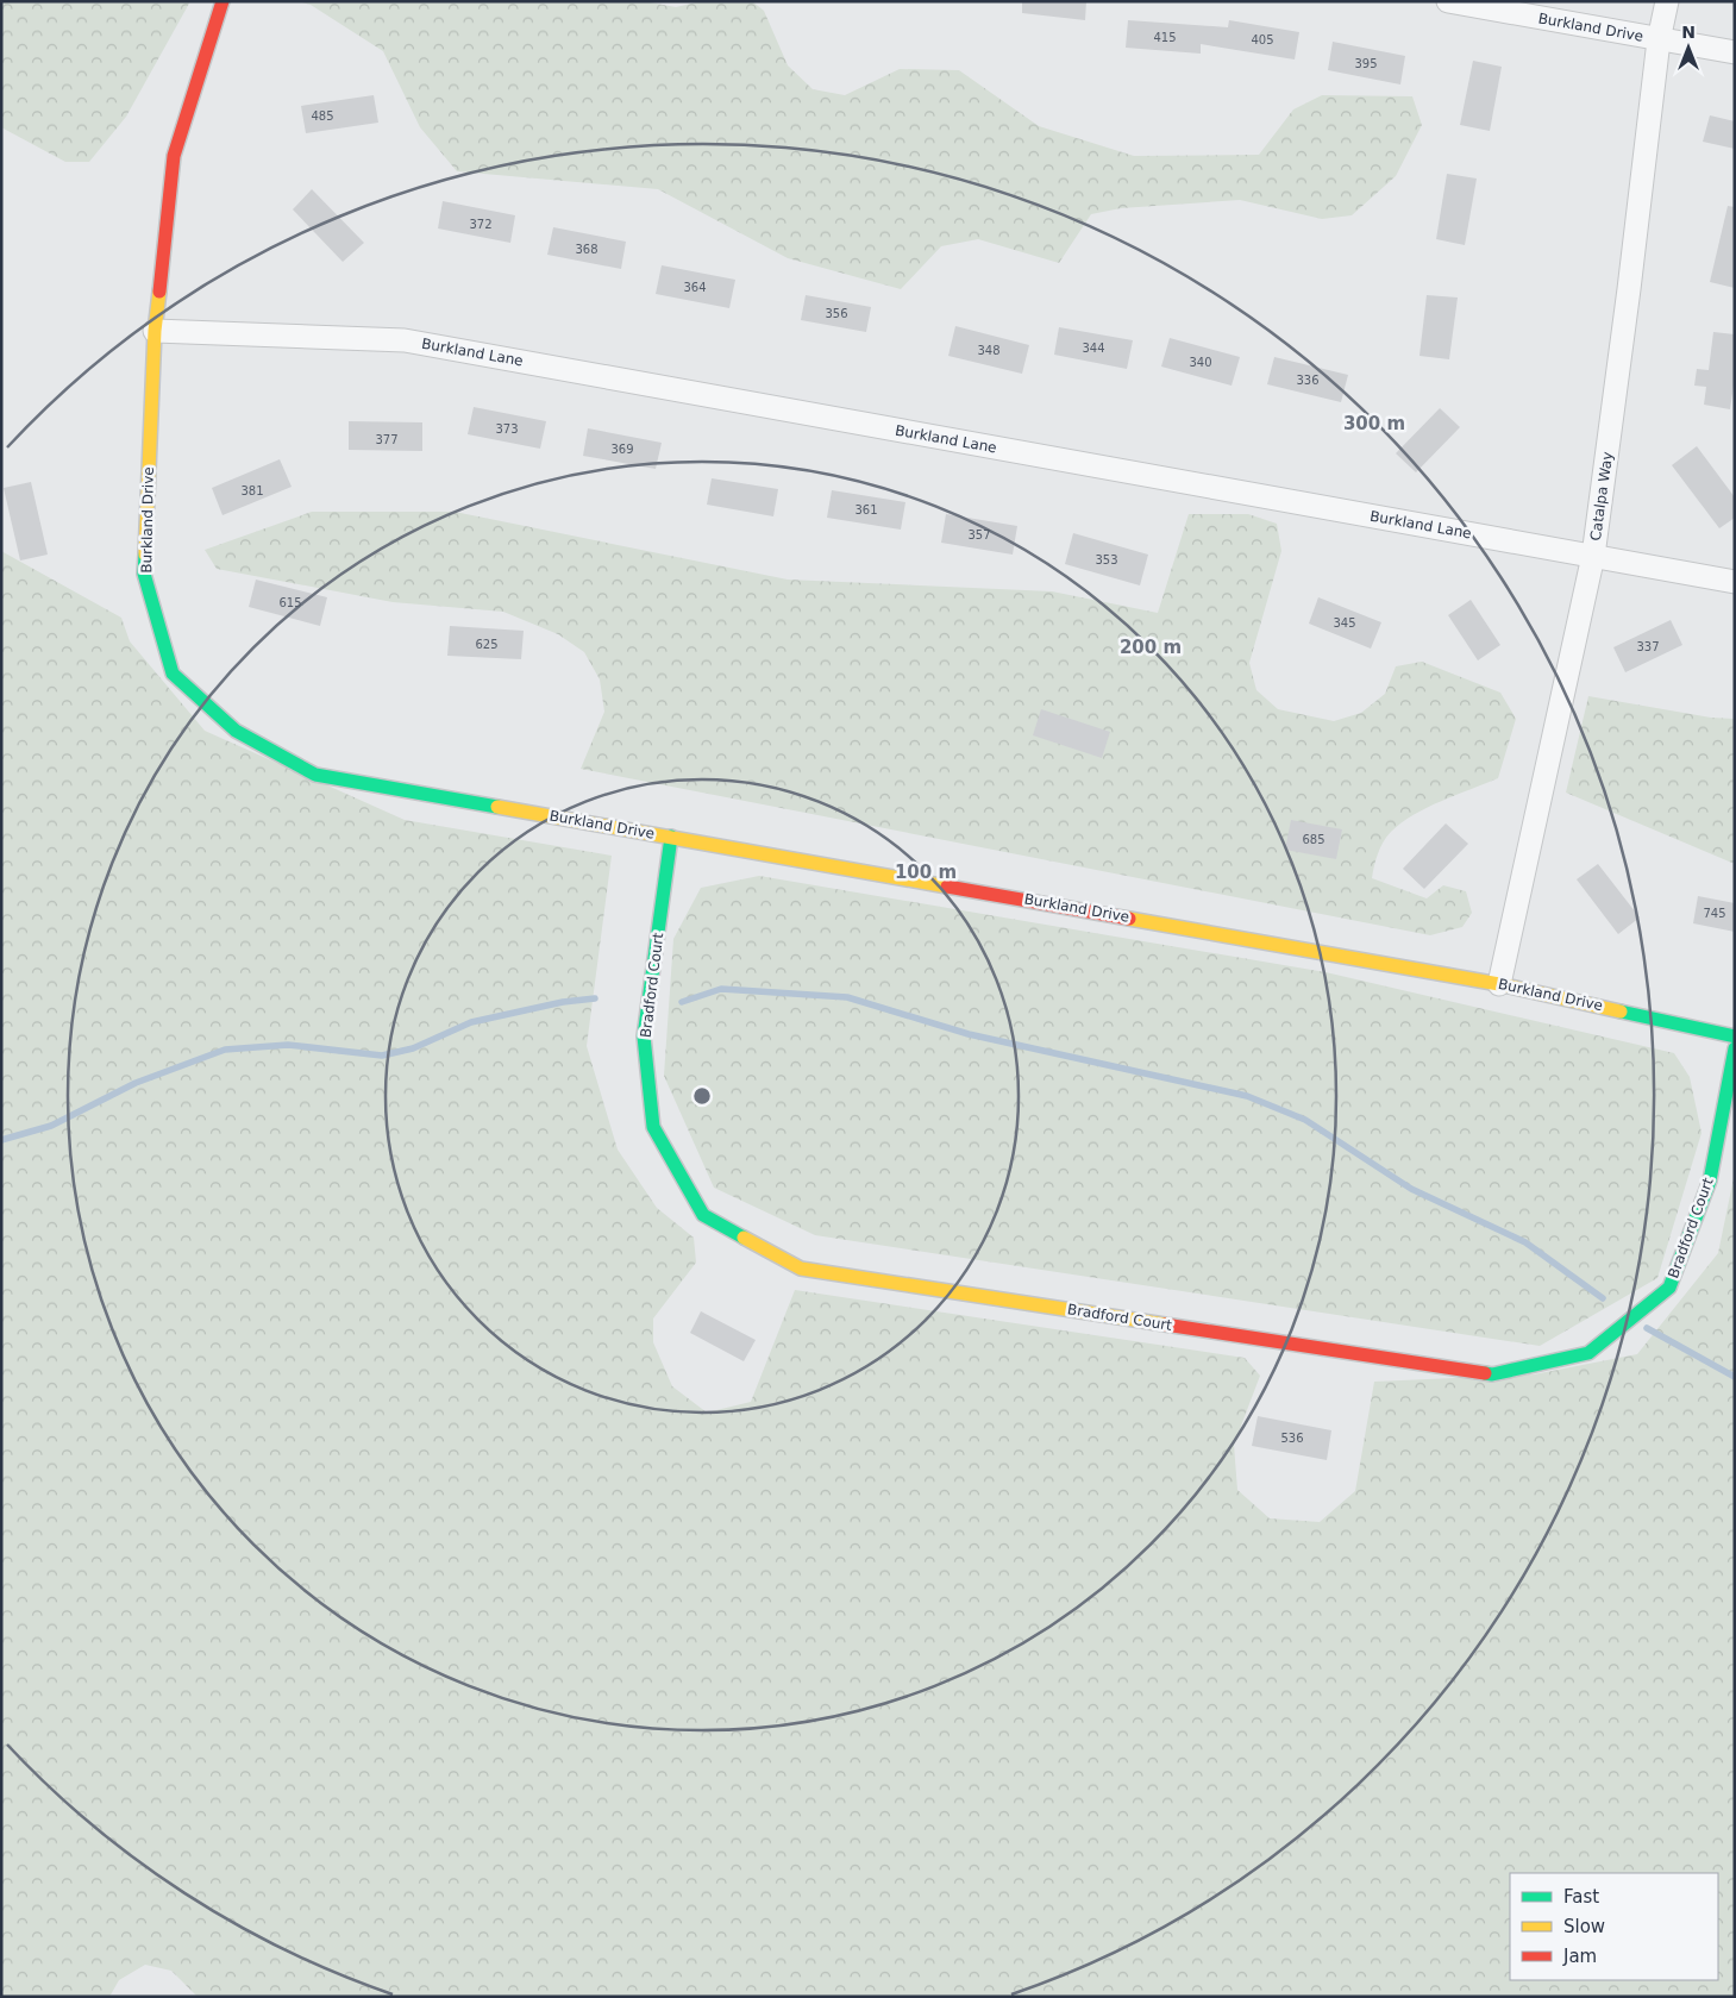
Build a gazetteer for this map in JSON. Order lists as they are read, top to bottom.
{
  "streets": {
    "street": [
      "Burkland Drive",
      "Burkland Lane",
      "Catalpa Way",
      "Bradford Court"
    ]
  },
  "crossings": [
    ["Burkland Drive", "Burkland Lane"],
    ["Burkland Drive", "Catalpa Way"],
    ["Burkland Drive", "Bradford Court"],
    ["Burkland Lane", "Catalpa Way"]
  ],
  "house_numbers": [
    "415",
    "405",
    "395",
    "485",
    "372",
    "368",
    "364",
    "356",
    "344",
    "348",
    "340",
    "336",
    "373",
    "377",
    "369",
    "381",
    "361",
    "357",
    "353",
    "615",
    "345",
    "625",
    "337",
    "685",
    "745",
    "536"
  ],
  "legend": ["Fast", "Slow", "Jam"],
  "north": "top",
  "rings": ["300 m", "200 m", "100 m"]
}
